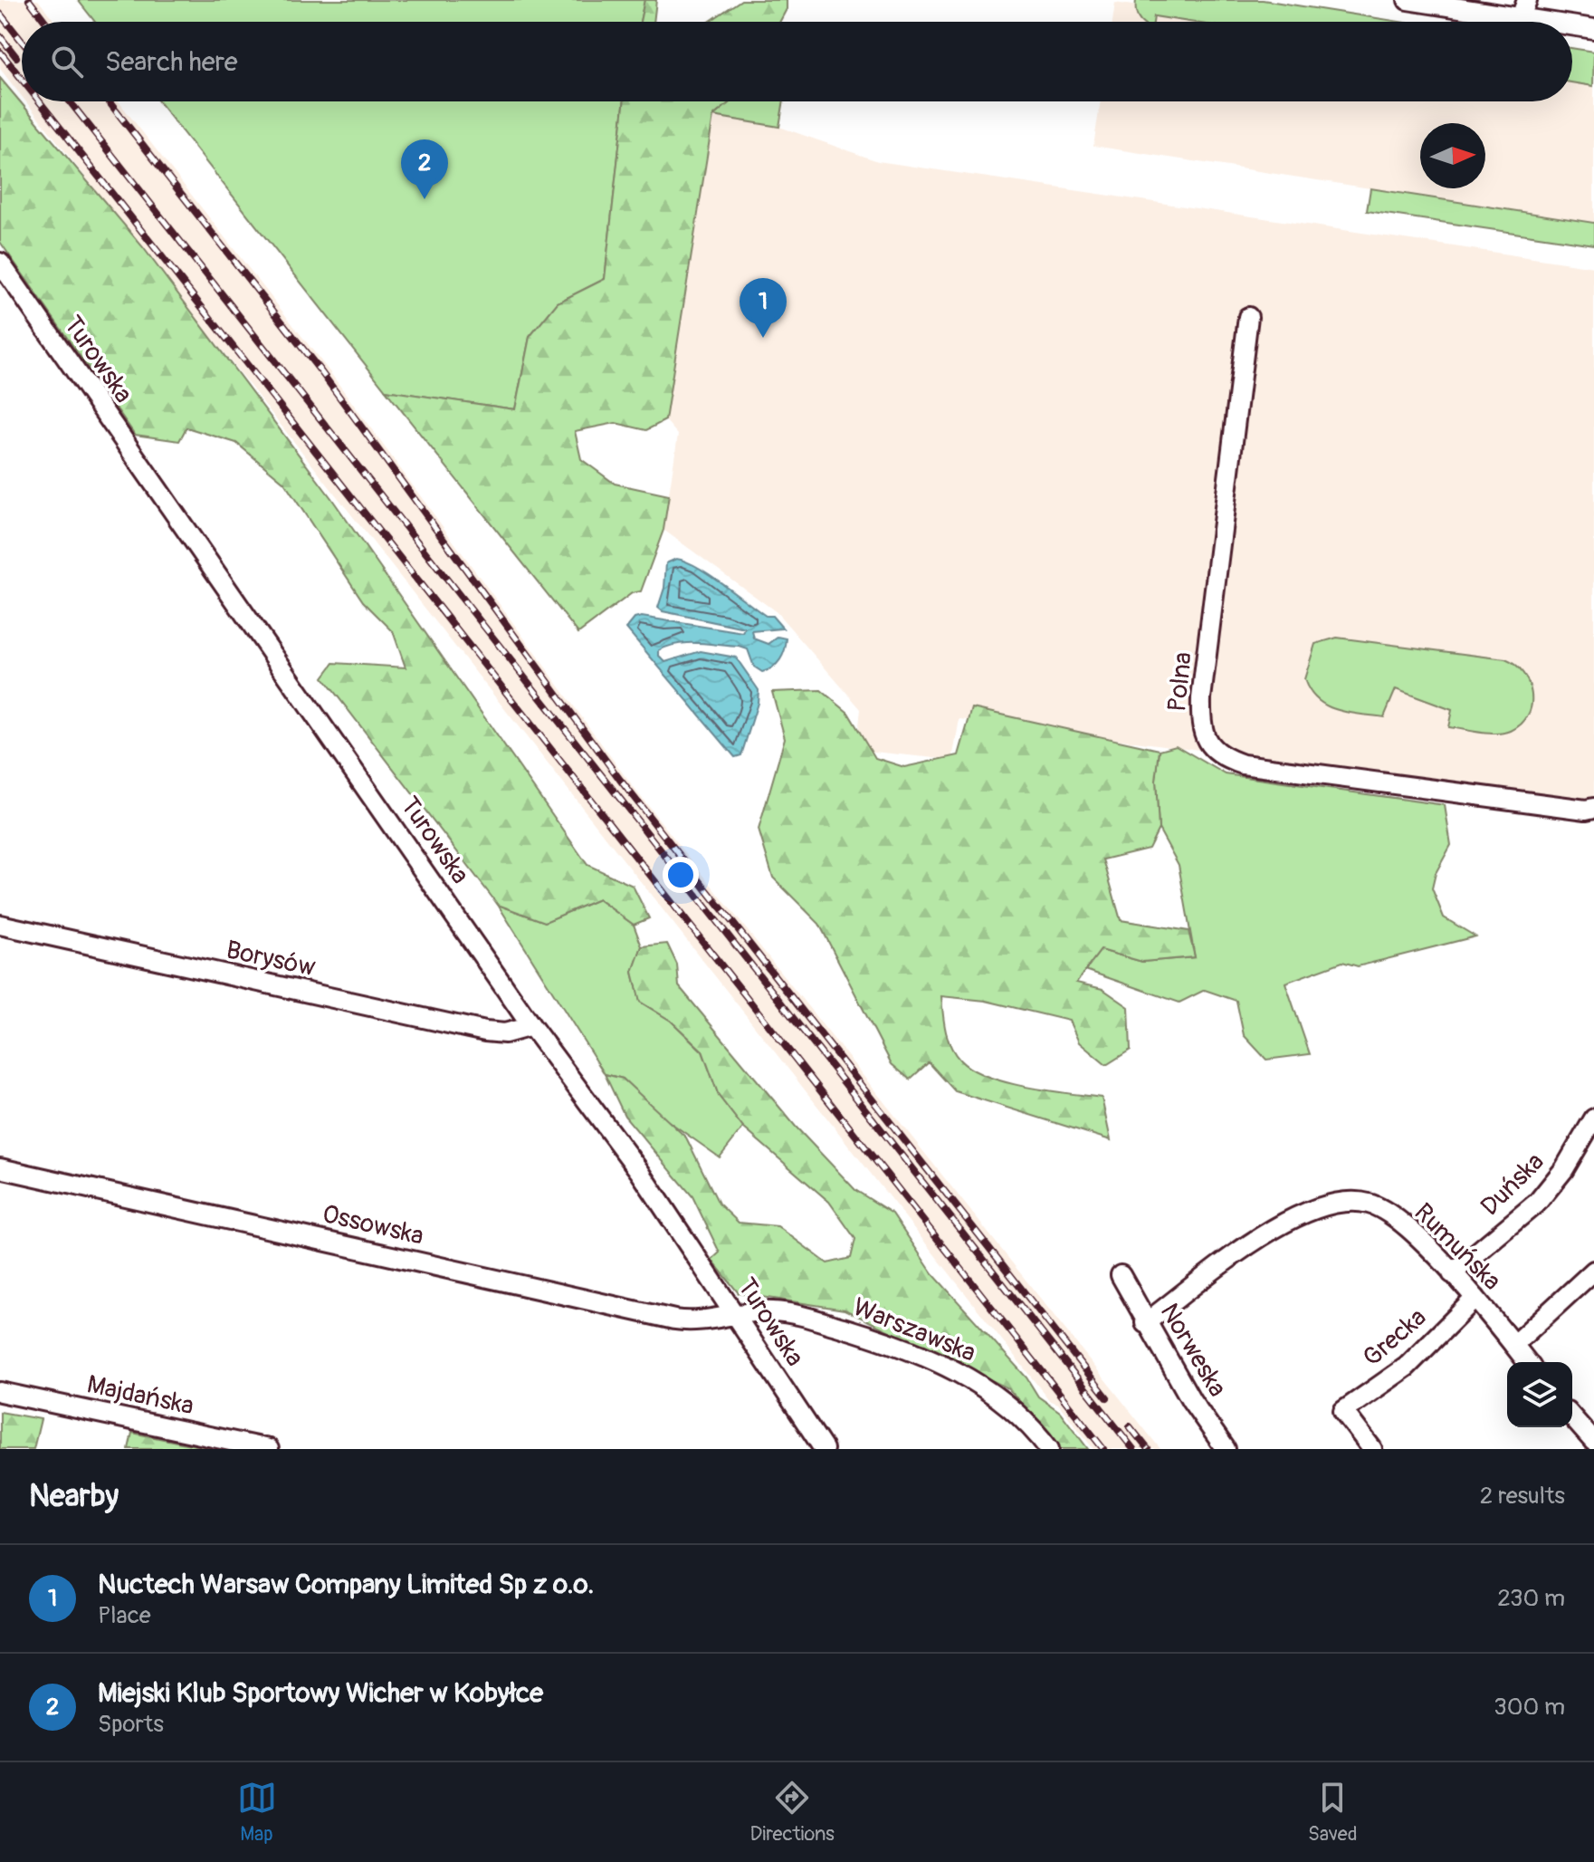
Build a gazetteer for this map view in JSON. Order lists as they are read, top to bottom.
{
  "streets": {
    "street": [
      "Turowska",
      "Polna",
      "Borysów",
      "Duńska",
      "Ossowska",
      "Rumuńska",
      "Warszawska",
      "Grecka",
      "Norweska",
      "Majdańska"
    ]
  },
  "crossings": [
    ["Turowska", "Borysów"],
    ["Turowska", "Ossowska"],
    ["Turowska", "Warszawska"],
    ["Duńska", "Rumuńska"],
    ["Ossowska", "Warszawska"],
    ["Rumuńska", "Grecka"],
    ["Rumuńska", "Norweska"]
  ],
  "north": "right",
  "page": {
    "search": "Search here",
    "pins": ["2", "1"],
    "heading": ["Nearby", "2 results"],
    "list": [
      {
        "mark": "1",
        "name": "Nuctech Warsaw Company Limited Sp z o.o.",
        "note": "Place",
        "value": "230 m"
      },
      {
        "mark": "2",
        "name": "Miejski Klub Sportowy Wicher w Kobyłce",
        "note": "Sports",
        "value": "300 m"
      }
    ],
    "nav": ["Map", "Directions", "Saved"]
  }
}
